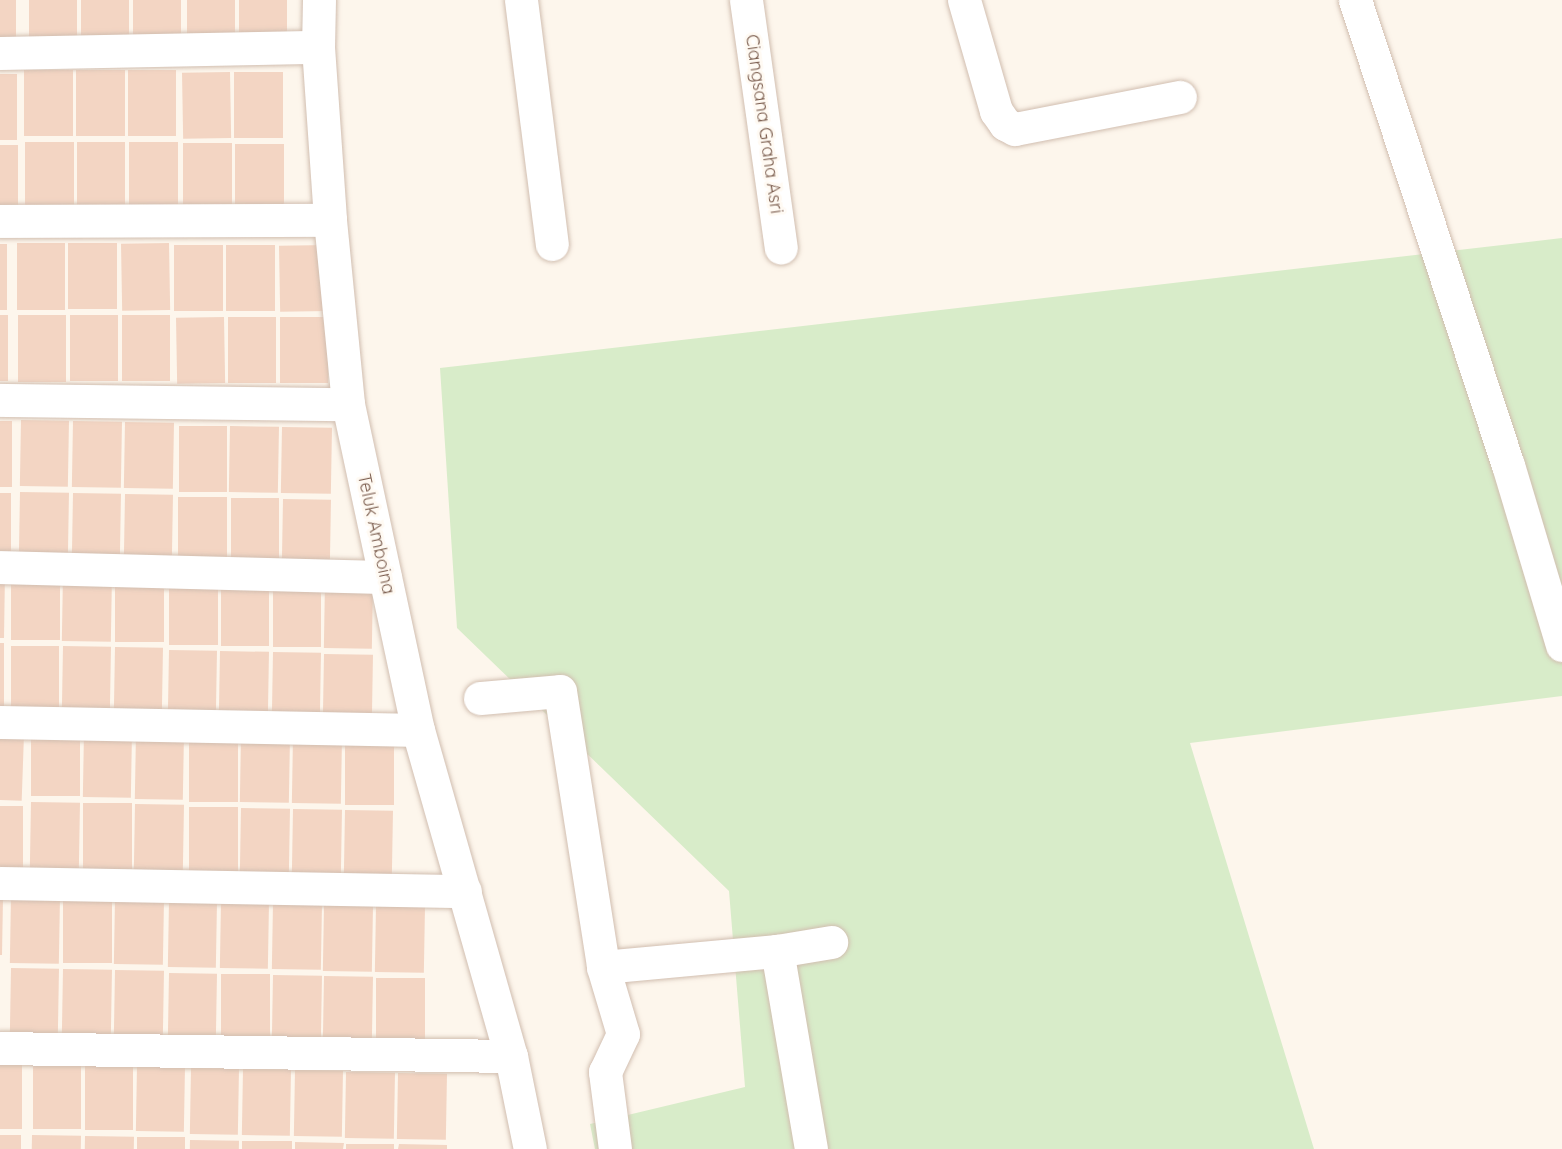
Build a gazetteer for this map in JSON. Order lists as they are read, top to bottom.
{
  "streets": {
    "street": ["Ciangsana Graha Asri", "Teluk Amboina"]
  }
}
